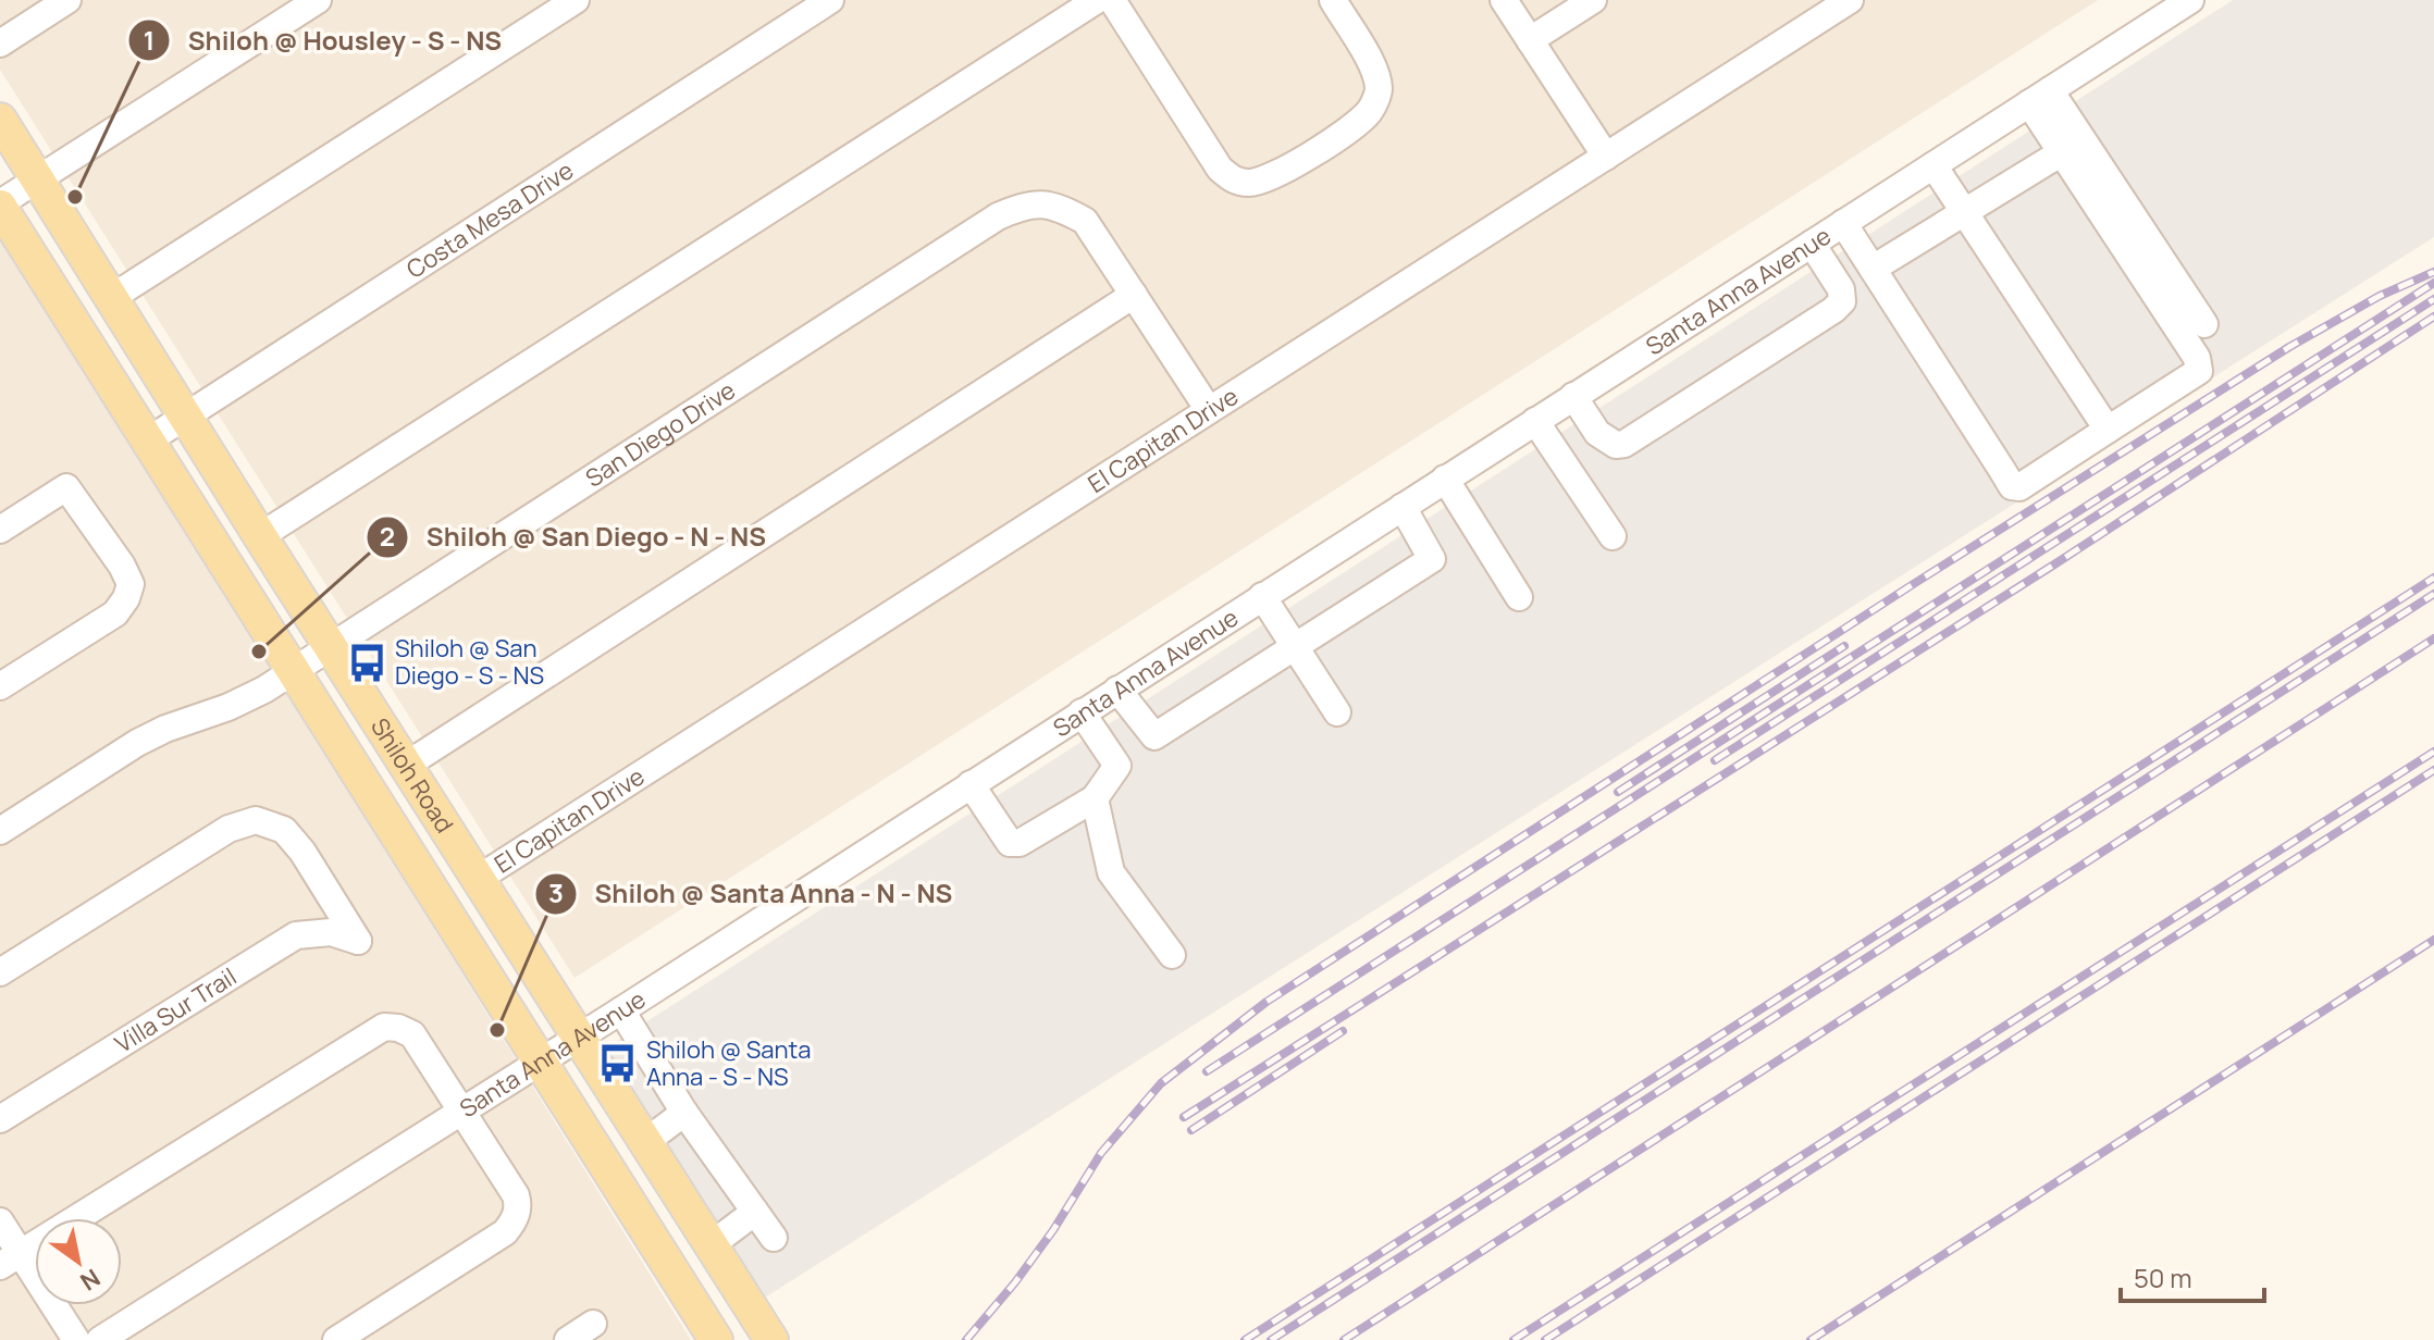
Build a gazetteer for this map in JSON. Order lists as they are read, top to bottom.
{
  "streets": {
    "main road": ["Shiloh Road"],
    "street": [
      "Costa Mesa Drive",
      "Santa Anna Avenue",
      "San Diego Drive",
      "El Capitan Drive",
      "Villa Sur Trail"
    ]
  },
  "crossings": [
    ["Costa Mesa Drive", "Shiloh Road"],
    ["Santa Anna Avenue", "Shiloh Road"],
    ["San Diego Drive", "El Capitan Drive"],
    ["San Diego Drive", "Shiloh Road"],
    ["El Capitan Drive", "Shiloh Road"]
  ],
  "places": {
    "other": ["Shiloh @ Housley - S - NS", "Shiloh @ San Diego - N - NS", "Shiloh @ Santa Anna - N - NS"],
    "bus stop": ["Shiloh @ San Diego - S - NS", "Shiloh @ Santa Anna - S - NS"]
  },
  "scale_bar": "50 m",
  "north": "bottom right"
}
